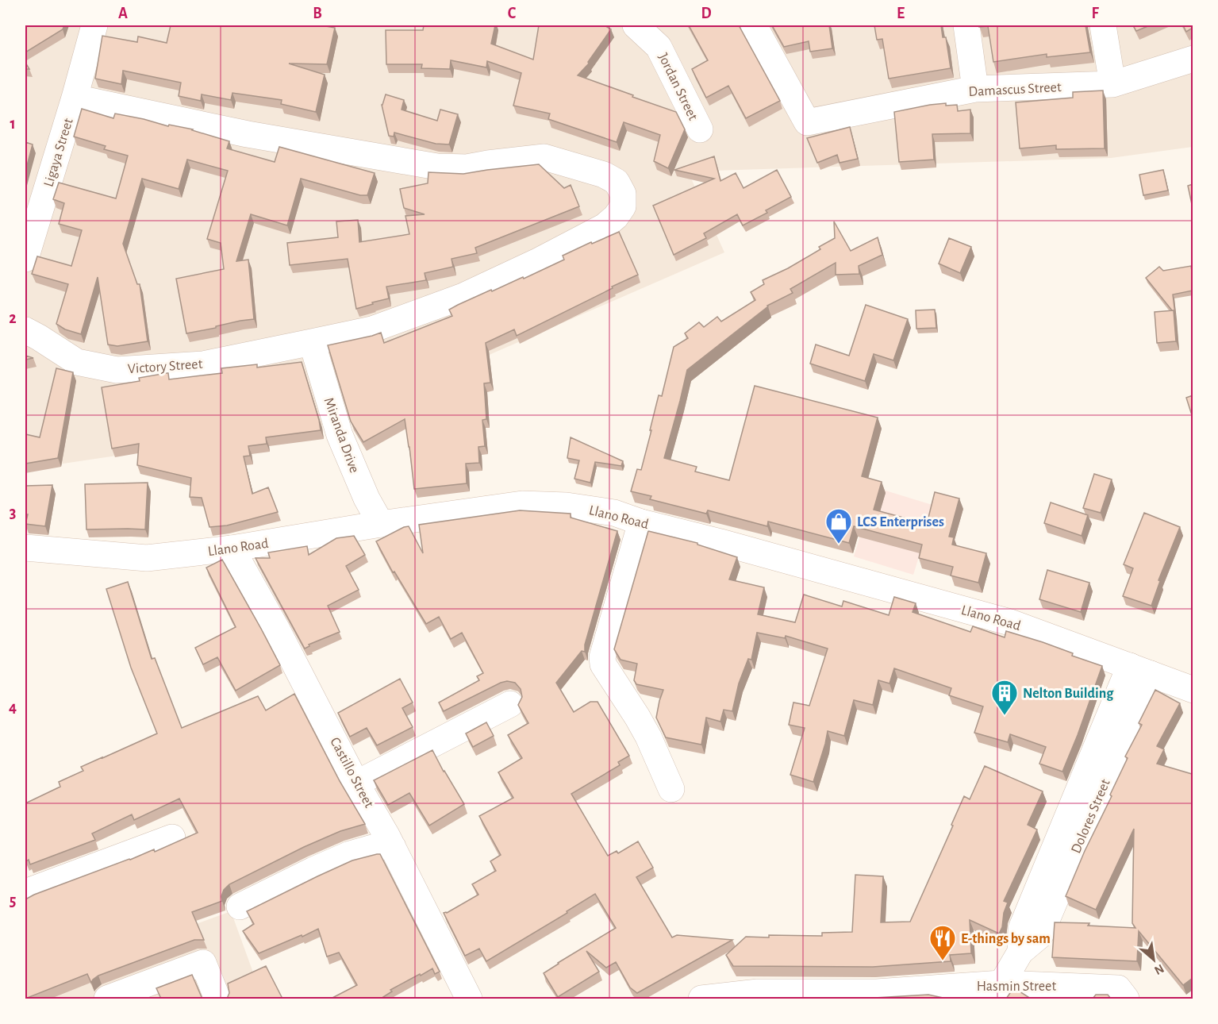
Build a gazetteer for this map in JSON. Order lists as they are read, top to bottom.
{
  "streets": {
    "street": [
      "Jordan Street",
      "Damascus Street",
      "Ligaya Street",
      "Victory Street",
      "Miranda Drive",
      "Llano Road",
      "Castillo Street",
      "Dolores Street",
      "Hasmin Street"
    ]
  },
  "crossings": [
    ["Ligaya Street", "Victory Street"],
    ["Victory Street", "Miranda Drive"],
    ["Miranda Drive", "Llano Road"],
    ["Llano Road", "Castillo Street"],
    ["Llano Road", "Dolores Street"],
    ["Dolores Street", "Hasmin Street"]
  ],
  "places": {
    "shop": ["LCS Enterprises"],
    "building": ["Nelton Building"],
    "restaurant": ["E-things by sam"]
  },
  "north": "bottom right",
  "grid": {
    "columns": [
      "A",
      "B",
      "C",
      "D",
      "E",
      "F"
    ],
    "rows": [
      "1",
      "2",
      "3",
      "4",
      "5"
    ]
  }
}
